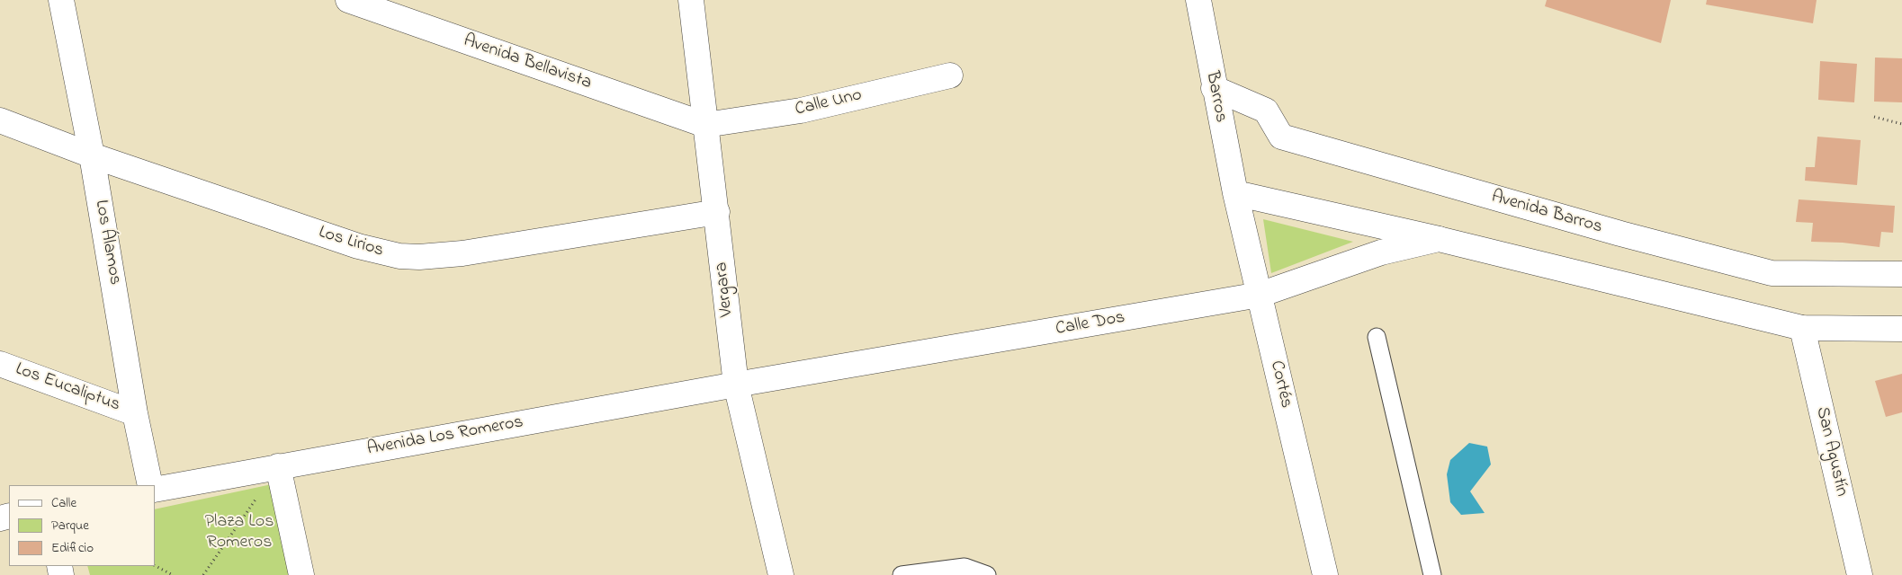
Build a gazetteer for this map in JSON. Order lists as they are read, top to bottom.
{
  "streets": {
    "street": [
      "Avenida Bellavista",
      "Barros",
      "Calle Uno",
      "Avenida Barros",
      "Los Álamos",
      "Los Lirios",
      "Vergara",
      "Calle Dos",
      "Cortés",
      "Los Eucaliptus",
      "Avenida Los Romeros",
      "San Agustín"
    ]
  },
  "crossings": [
    ["Avenida Bellavista", "Calle Uno"],
    ["Avenida Bellavista", "Vergara"],
    ["Barros", "Avenida Barros"],
    ["Barros", "Cortés"],
    ["Calle Uno", "Vergara"],
    ["Los Álamos", "Los Lirios"],
    ["Los Álamos", "Los Eucaliptus"],
    ["Los Lirios", "Vergara"],
    ["Vergara", "Calle Dos"],
    ["Vergara", "Avenida Los Romeros"],
    ["Calle Dos", "Cortés"],
    ["Calle Dos", "Avenida Los Romeros"]
  ],
  "parks": ["Plaza Los Romeros"],
  "legend": ["Calle", "Parque", "Edificio"]
}
